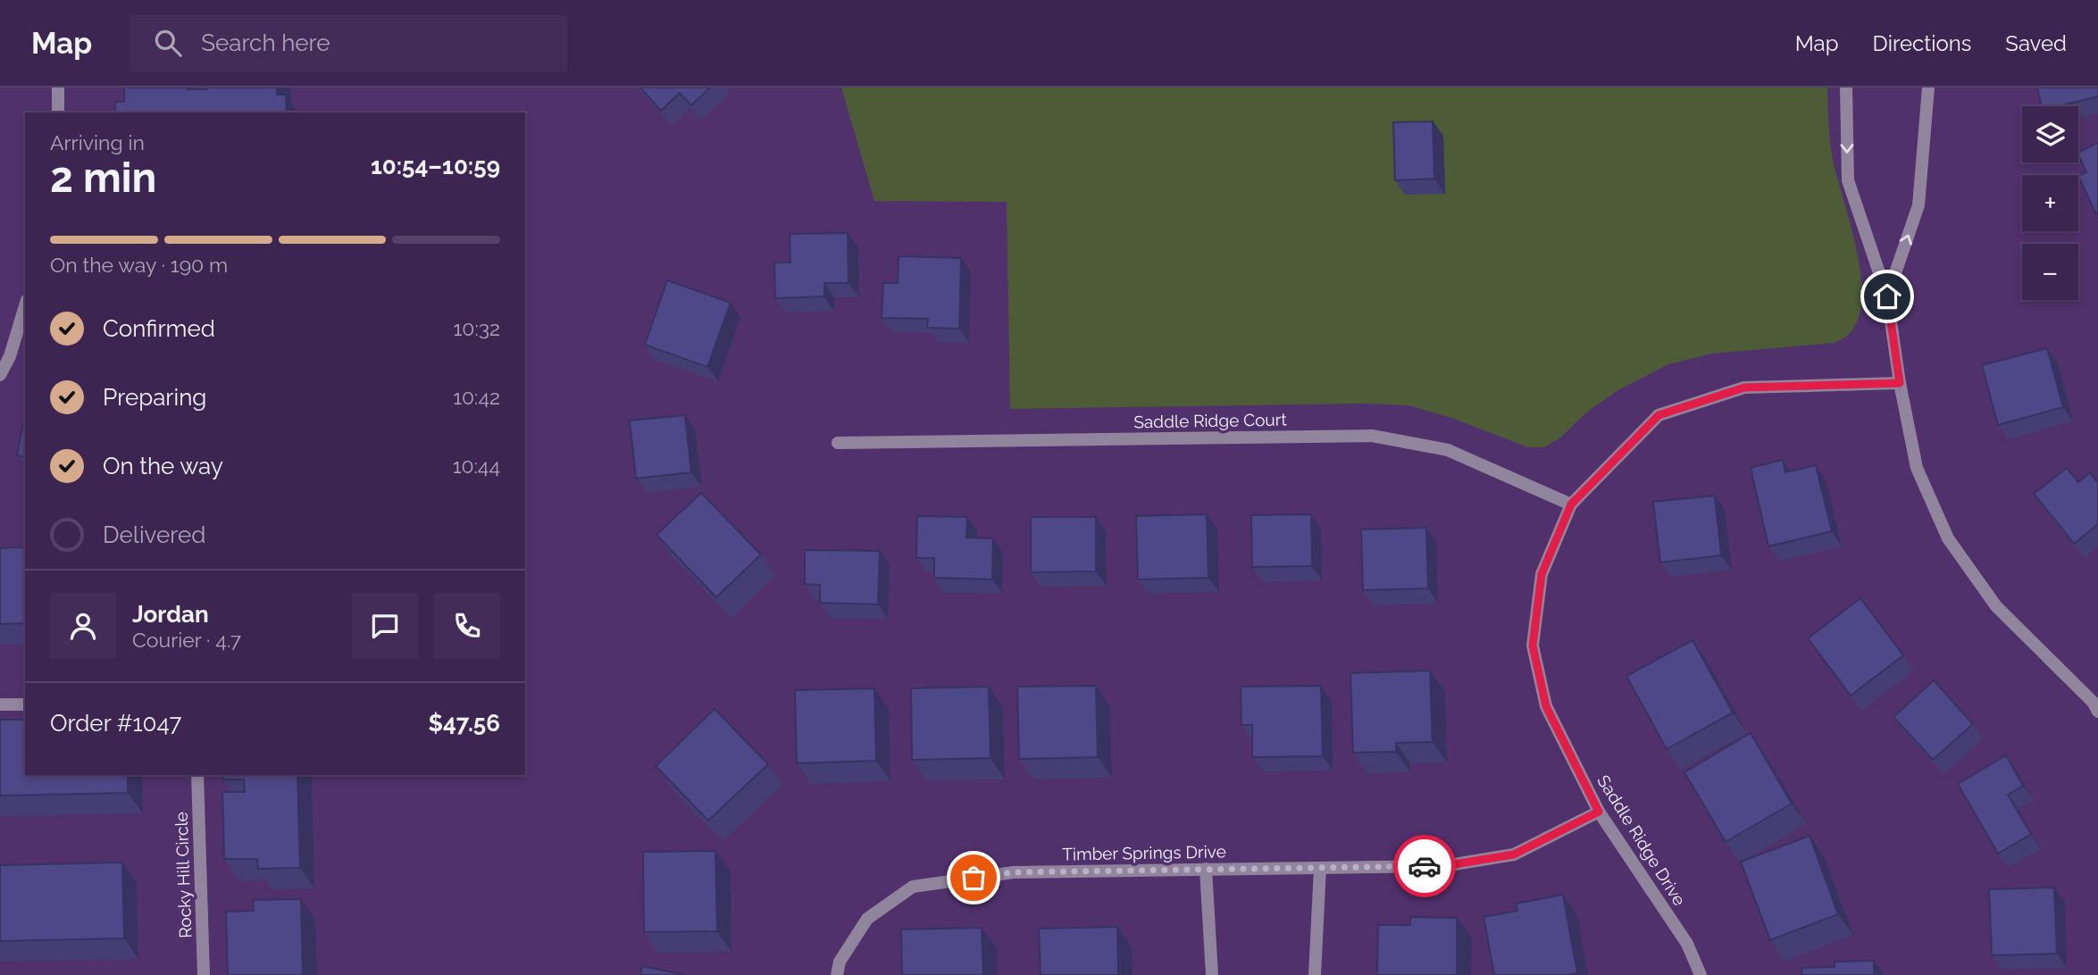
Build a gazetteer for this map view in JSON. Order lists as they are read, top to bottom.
{
  "streets": {
    "street": [
      "Saddle Ridge Court",
      "Saddle Ridge Drive",
      "Timber Springs Drive",
      "Rocky Hill Circle"
    ]
  },
  "crossings": [
    ["Saddle Ridge Court", "Saddle Ridge Drive"],
    ["Saddle Ridge Drive", "Timber Springs Drive"]
  ],
  "page": {
    "header": "Map",
    "search": "Search here",
    "nav": ["Map", "Directions", "Saved"],
    "map_buttons": ["+", "−"],
    "heading": ["2 min", "Arriving in", "10:54–10:59"],
    "panel": [
      "Jordan",
      "Courier · 4.7",
      "Order #1047",
      "$47.56"
    ],
    "bar": "On the way · 190 m",
    "list": [
      ["Confirmed", "10:32"],
      ["Preparing", "10:42"],
      ["On the way", "10:44"],
      "Delivered"
    ]
  }
}
